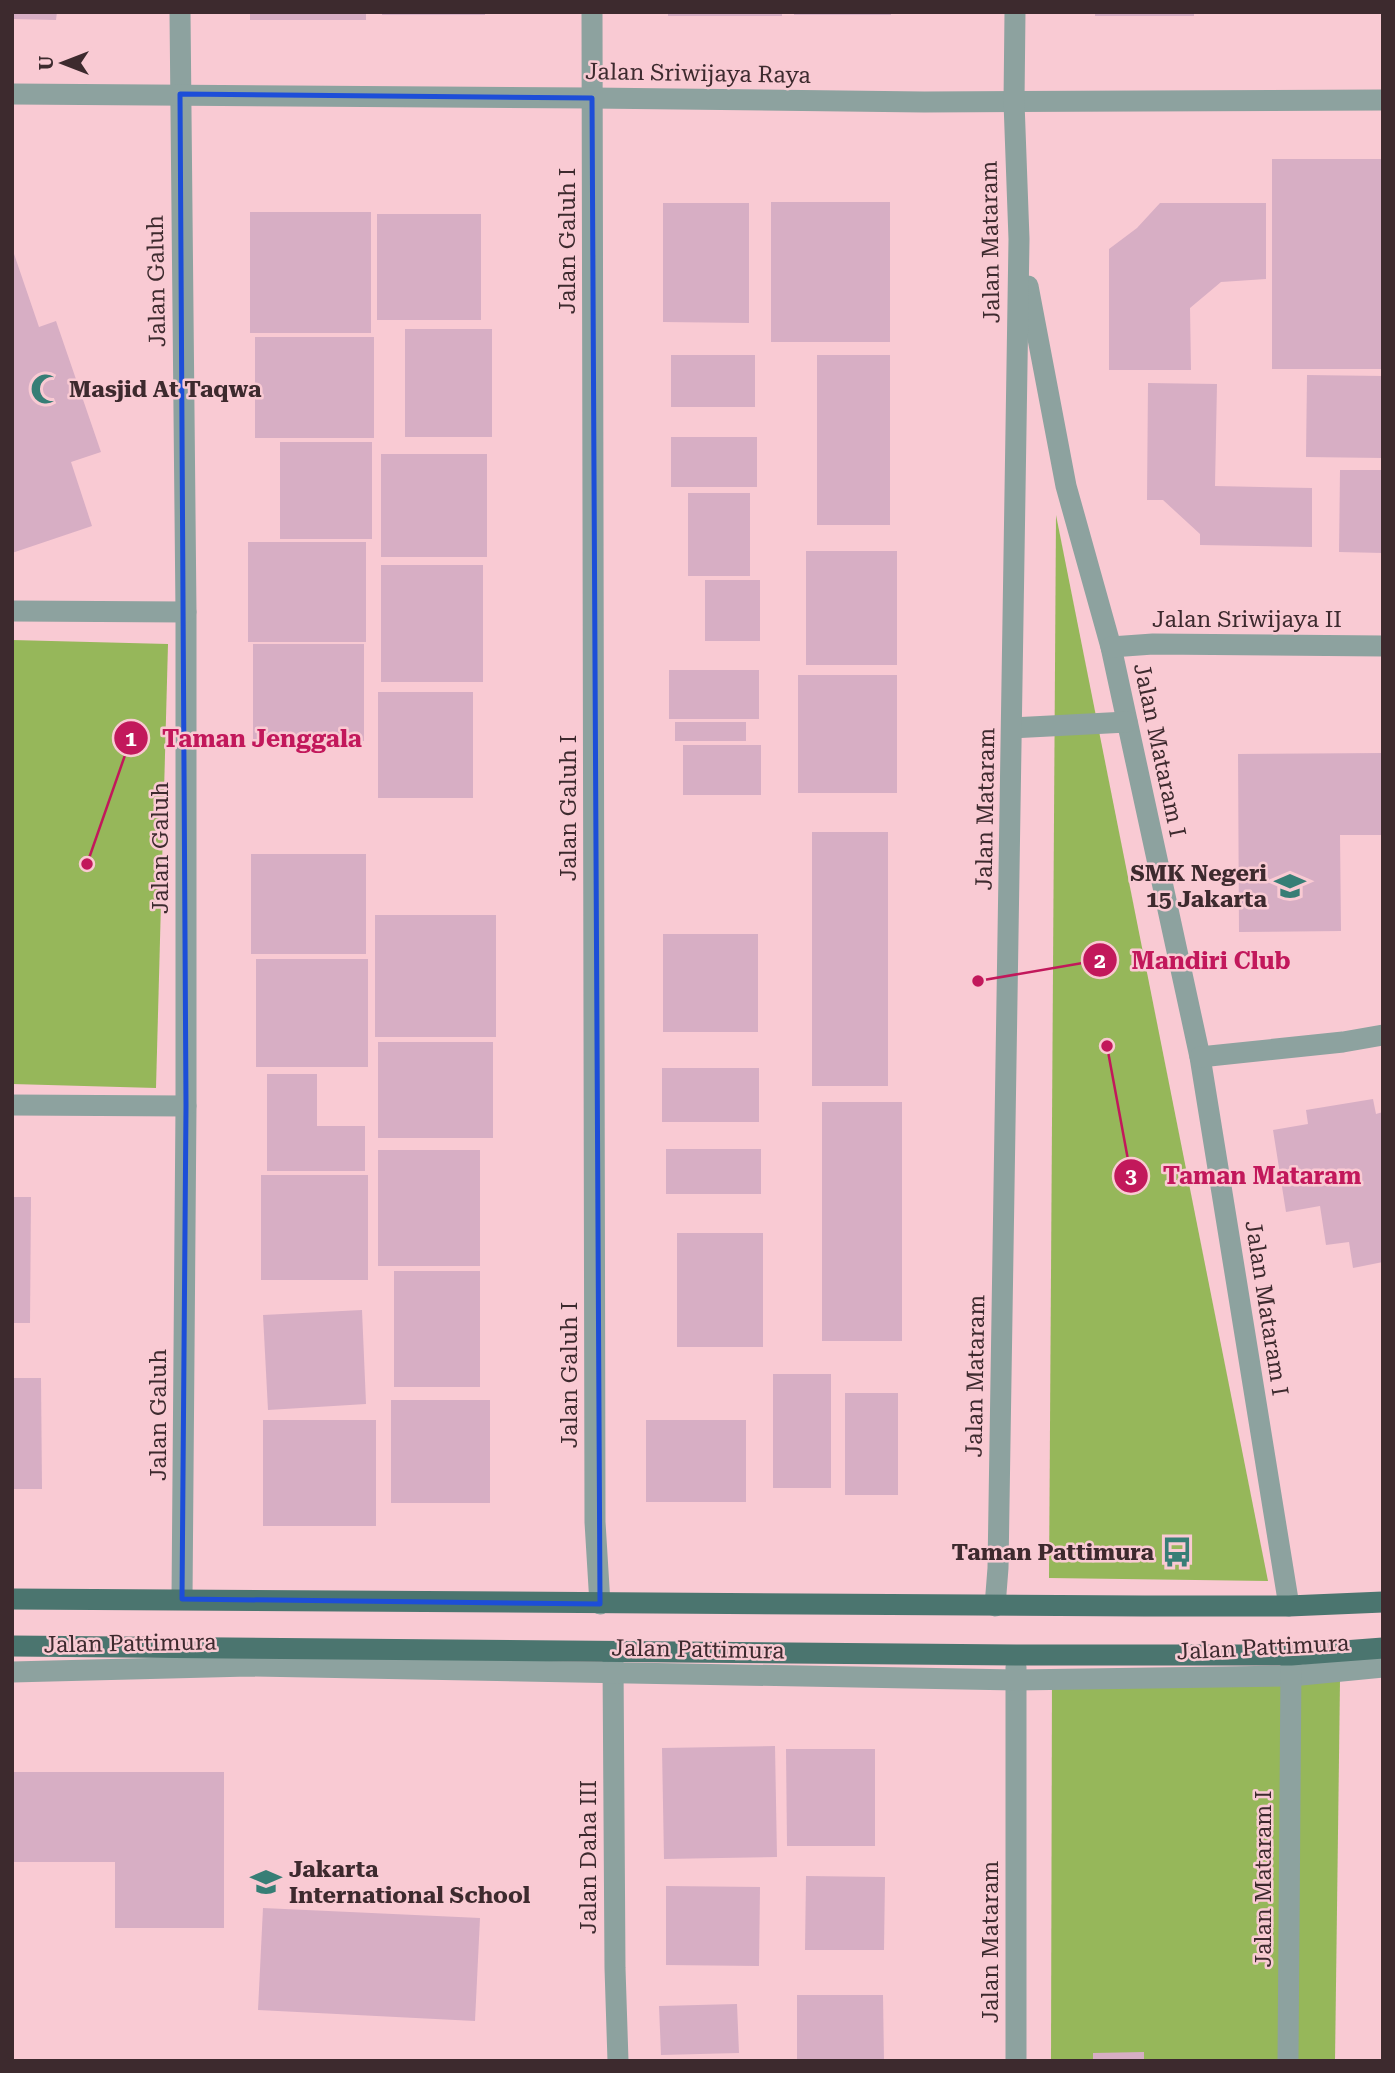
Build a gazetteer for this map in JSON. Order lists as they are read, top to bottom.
{
  "streets": {
    "main road": ["Jalan Pattimura"],
    "street": [
      "Jalan Sriwijaya Raya",
      "Jalan Galuh I",
      "Jalan Mataram",
      "Jalan Galuh",
      "Jalan Sriwijaya II",
      "Jalan Mataram I",
      "Jalan Daha III"
    ]
  },
  "crossings": [
    ["Jalan Sriwijaya Raya", "Jalan Galuh I"],
    ["Jalan Sriwijaya Raya", "Jalan Mataram"],
    ["Jalan Sriwijaya Raya", "Jalan Galuh"],
    ["Jalan Galuh I", "Jalan Pattimura"],
    ["Jalan Mataram", "Jalan Mataram I"],
    ["Jalan Mataram", "Jalan Pattimura"],
    ["Jalan Galuh", "Jalan Pattimura"],
    ["Jalan Sriwijaya II", "Jalan Mataram I"],
    ["Jalan Mataram I", "Jalan Pattimura"],
    ["Jalan Pattimura", "Jalan Daha III"]
  ],
  "places": {
    "mosque": ["Masjid At Taqwa"],
    "other": ["Taman Jenggala", "Mandiri Club", "Taman Mataram"],
    "school or university": ["SMK Negeri 15 Jakarta", "Jakarta International School"],
    "bus stop": ["Taman Pattimura"]
  },
  "north": "left"
}
